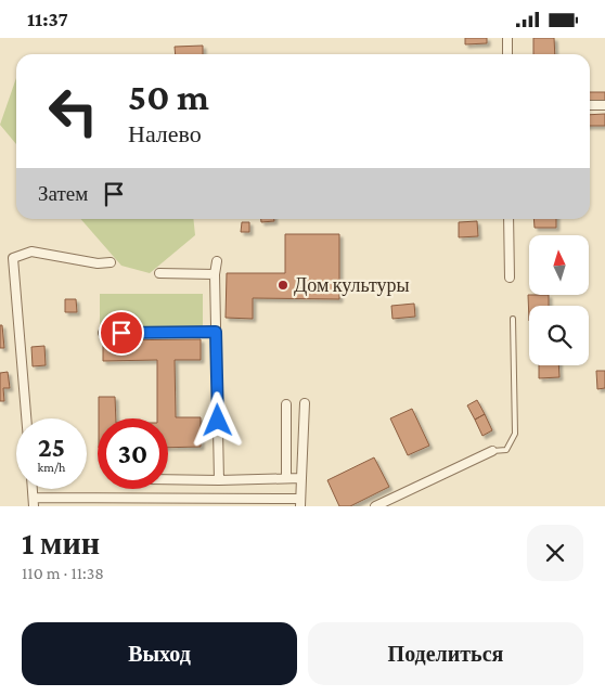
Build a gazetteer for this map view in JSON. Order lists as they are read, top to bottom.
{
  "places": ["Дом культуры"],
  "north": "top",
  "page": {
    "status": "11:37",
    "turn": ["50 m", "Налево"],
    "then": "Затем",
    "speed": "25 km/h",
    "limit": "30",
    "heading": ["1 мин", "110 m · 11:38"],
    "buttons": ["Выход", "Поделиться"]
  }
}
